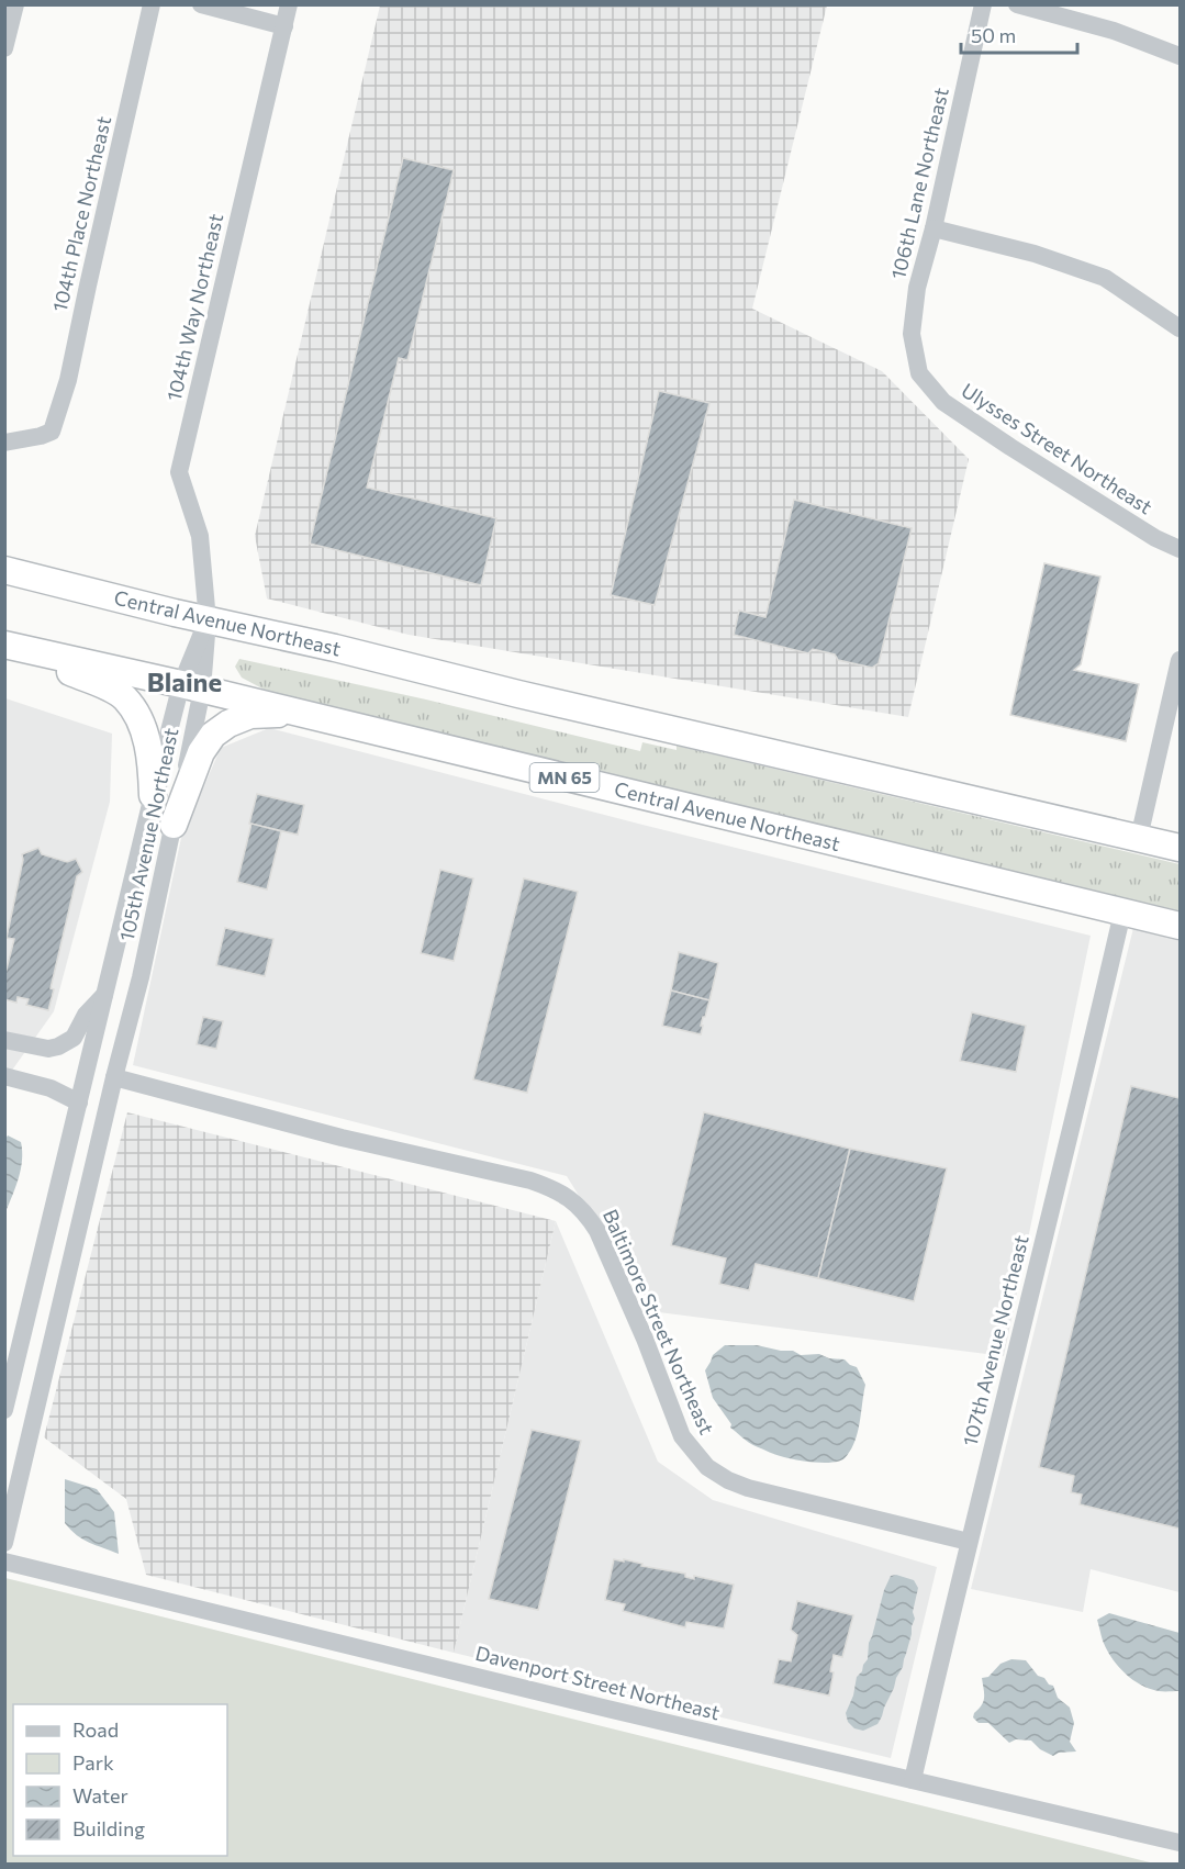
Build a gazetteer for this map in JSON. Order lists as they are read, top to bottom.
{
  "streets": {
    "highway": ["Central Avenue Northeast", "MN 65"],
    "street": [
      "106th Lane Northeast",
      "104th Place Northeast",
      "104th Way Northeast",
      "Ulysses Street Northeast",
      "105th Avenue Northeast",
      "Baltimore Street Northeast",
      "107th Avenue Northeast",
      "Davenport Street Northeast"
    ]
  },
  "crossings": [
    ["106th Lane Northeast", "Ulysses Street Northeast"],
    ["104th Way Northeast", "Central Avenue Northeast"],
    ["104th Way Northeast", "105th Avenue Northeast"],
    ["Central Avenue Northeast", "105th Avenue Northeast"],
    ["Central Avenue Northeast", "107th Avenue Northeast"],
    ["105th Avenue Northeast", "Baltimore Street Northeast"],
    ["Baltimore Street Northeast", "107th Avenue Northeast"],
    ["107th Avenue Northeast", "Davenport Street Northeast"]
  ],
  "districts": ["Blaine"],
  "legend": [
    "Road",
    "Park",
    "Water",
    "Building"
  ],
  "scale_bar": "50 m"
}
